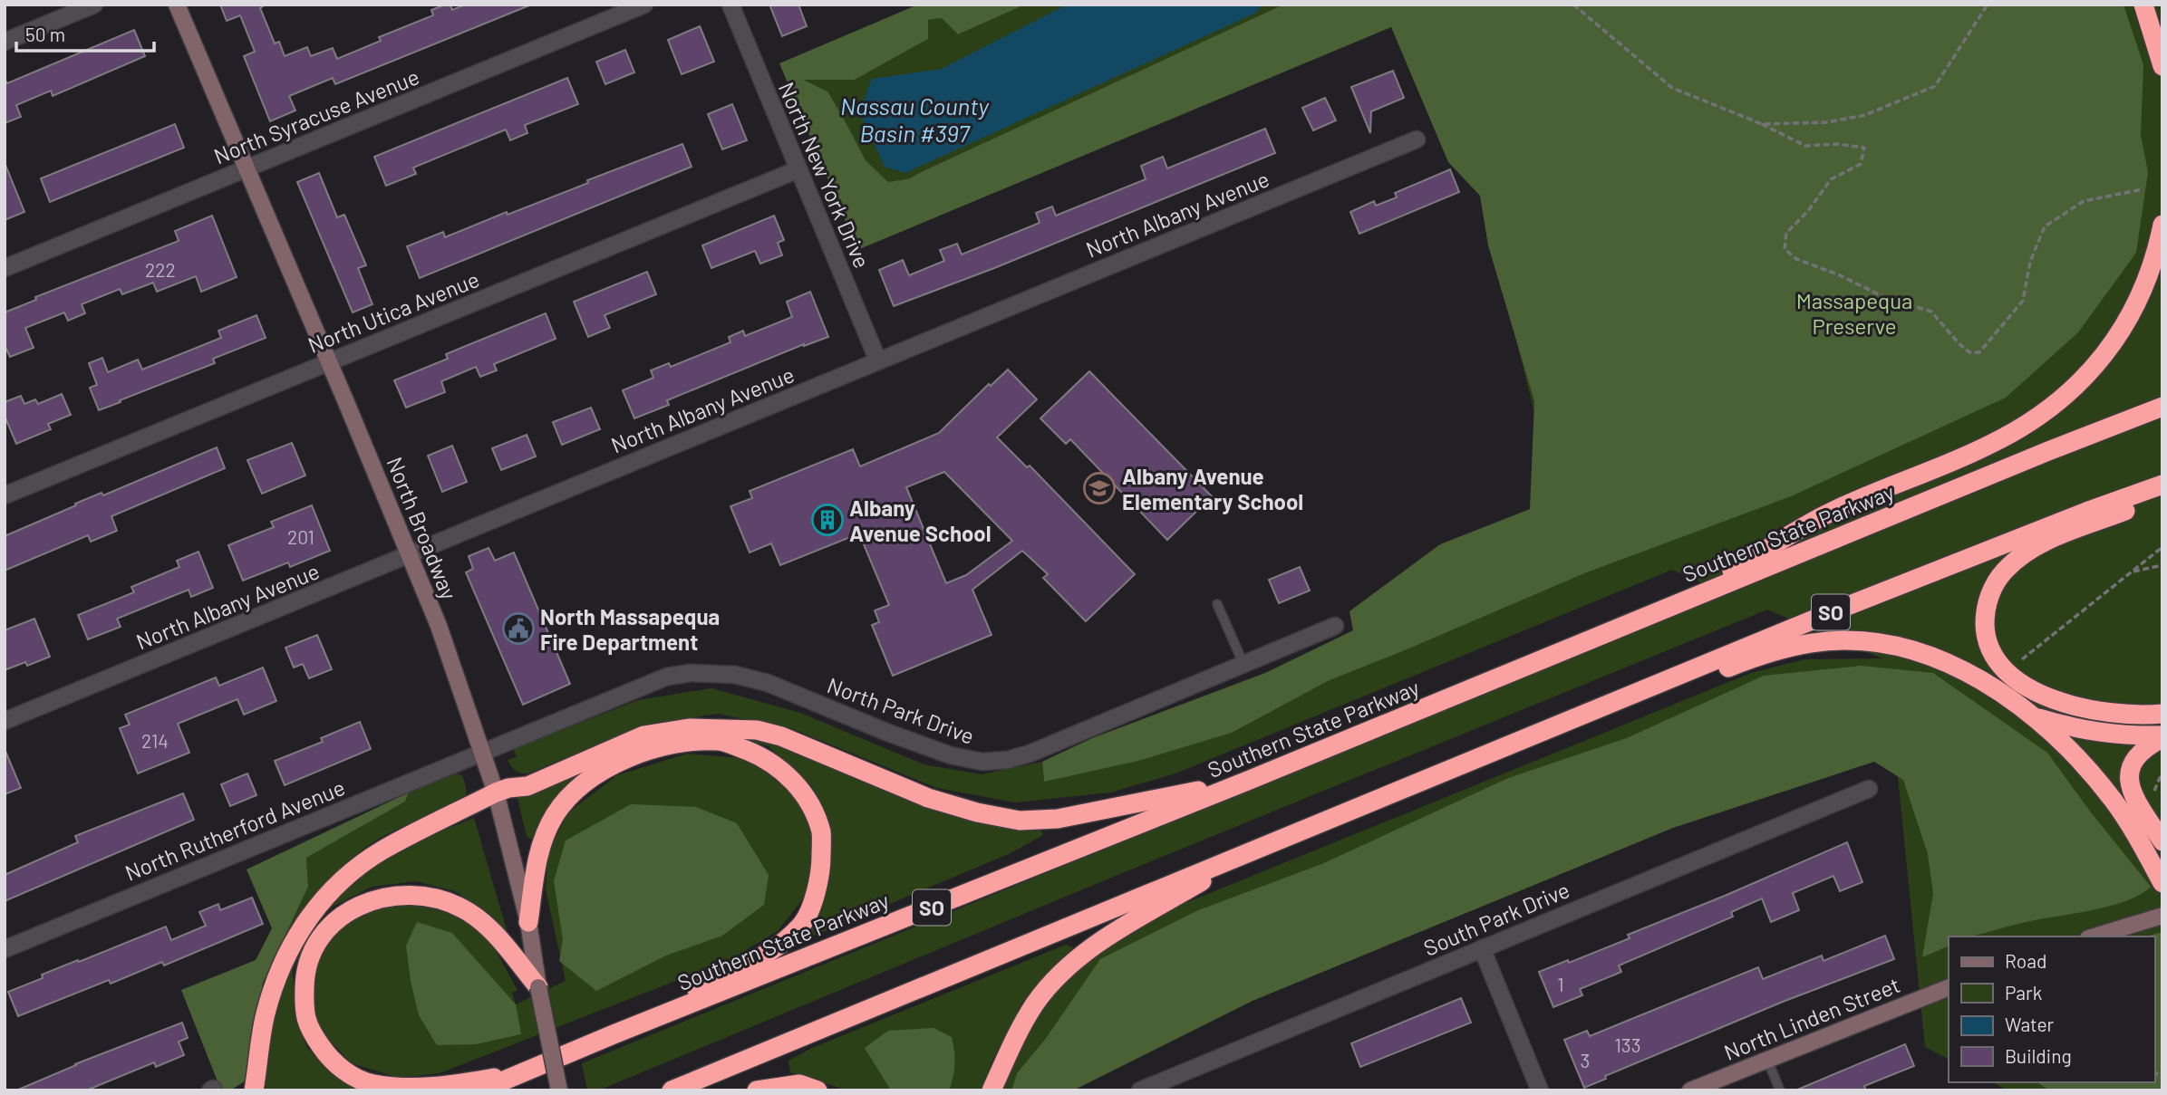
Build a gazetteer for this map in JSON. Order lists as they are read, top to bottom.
{
  "streets": {
    "highway": ["Southern State Parkway", "SO"],
    "main road": ["North Broadway", "North Linden Street"],
    "street": [
      "North Syracuse Avenue",
      "North New York Drive",
      "North Albany Avenue",
      "North Utica Avenue",
      "North Park Drive",
      "North Rutherford Avenue",
      "South Park Drive"
    ]
  },
  "crossings": [
    ["North Syracuse Avenue", "North Broadway"],
    ["North New York Drive", "North Albany Avenue"],
    ["North New York Drive", "North Utica Avenue"],
    ["North Albany Avenue", "North Broadway"],
    ["North Utica Avenue", "North Broadway"],
    ["North Broadway", "North Park Drive"],
    ["North Broadway", "North Rutherford Avenue"],
    ["North Park Drive", "North Rutherford Avenue"]
  ],
  "water": ["Nassau County Basin #397"],
  "parks": ["Massapequa Preserve"],
  "places": {
    "school or university": ["Albany Avenue Elementary School"],
    "building": ["Albany Avenue School"],
    "public building": ["North Massapequa Fire Department"]
  },
  "house_numbers": [
    "222",
    "201",
    "214",
    "1",
    "133",
    "3"
  ],
  "legend": [
    "Road",
    "Park",
    "Water",
    "Building"
  ],
  "scale_bar": "50 m"
}
